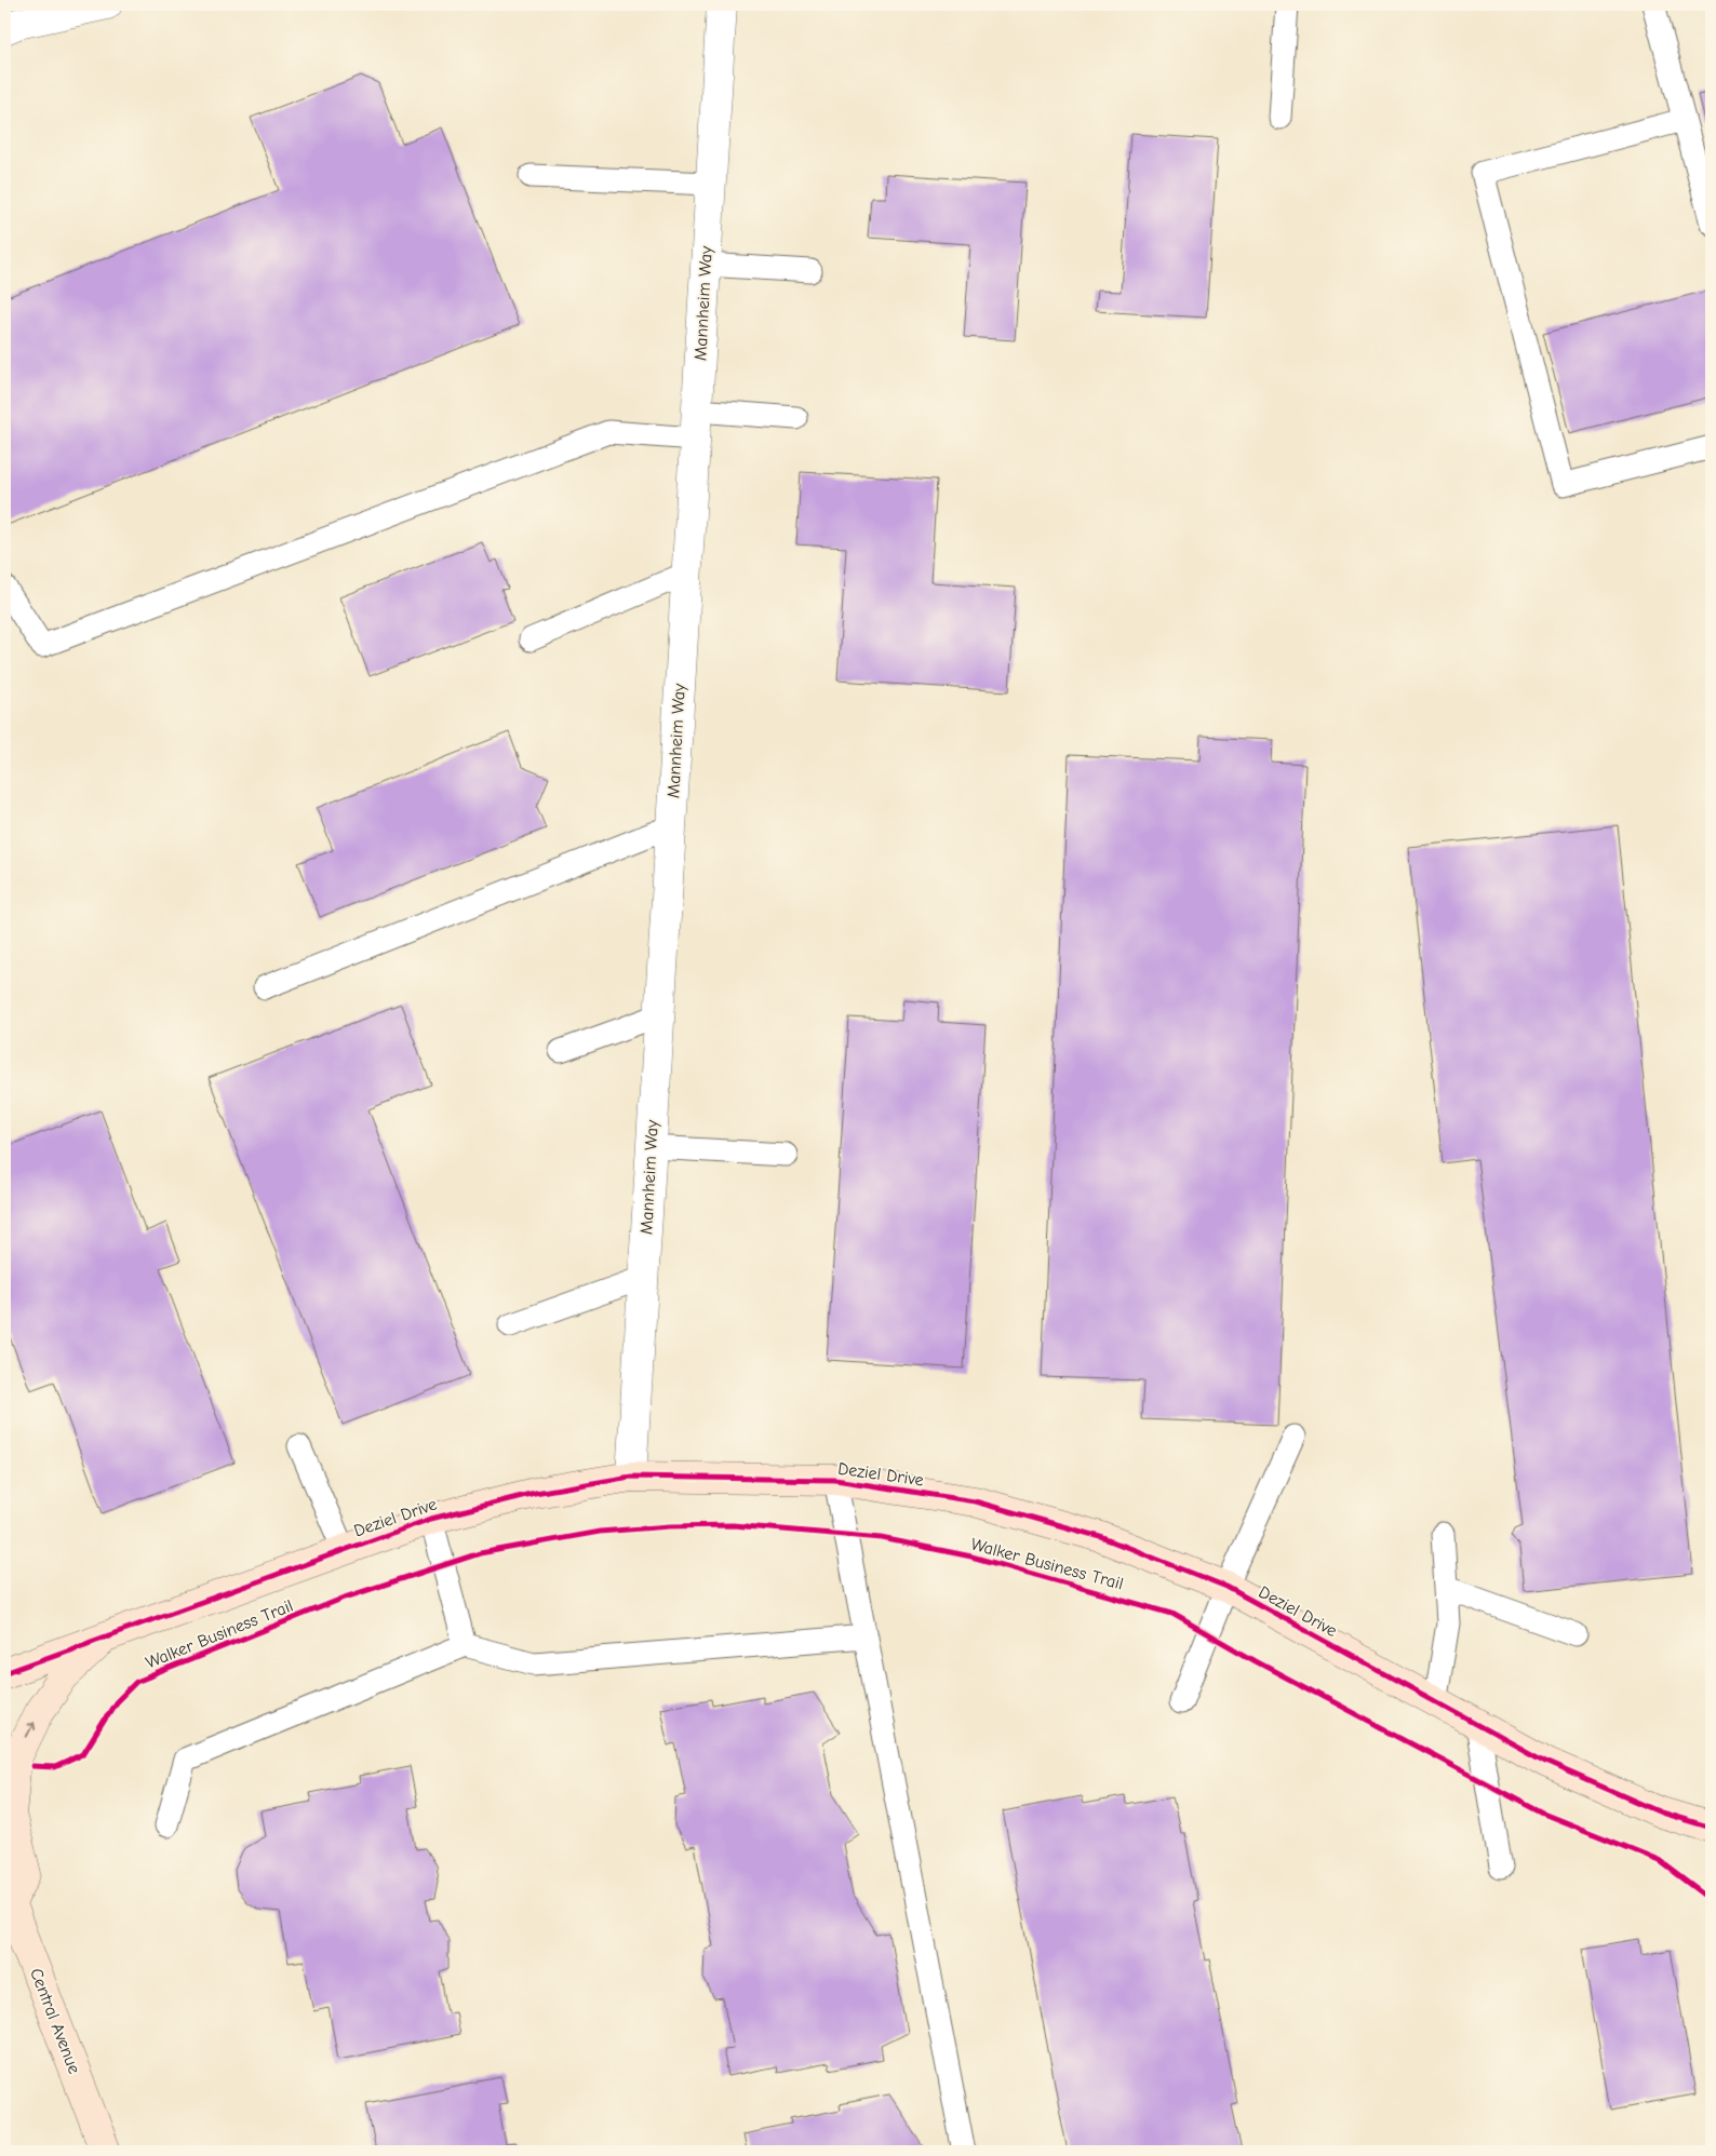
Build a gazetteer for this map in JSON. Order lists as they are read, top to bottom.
{
  "streets": {
    "street": ["Mannheim Way", "Deziel Drive", "Central Avenue"],
    "cycle path": ["Walker Business Trail"]
  },
  "crossings": [
    ["Mannheim Way", "Deziel Drive"]
  ]
}
